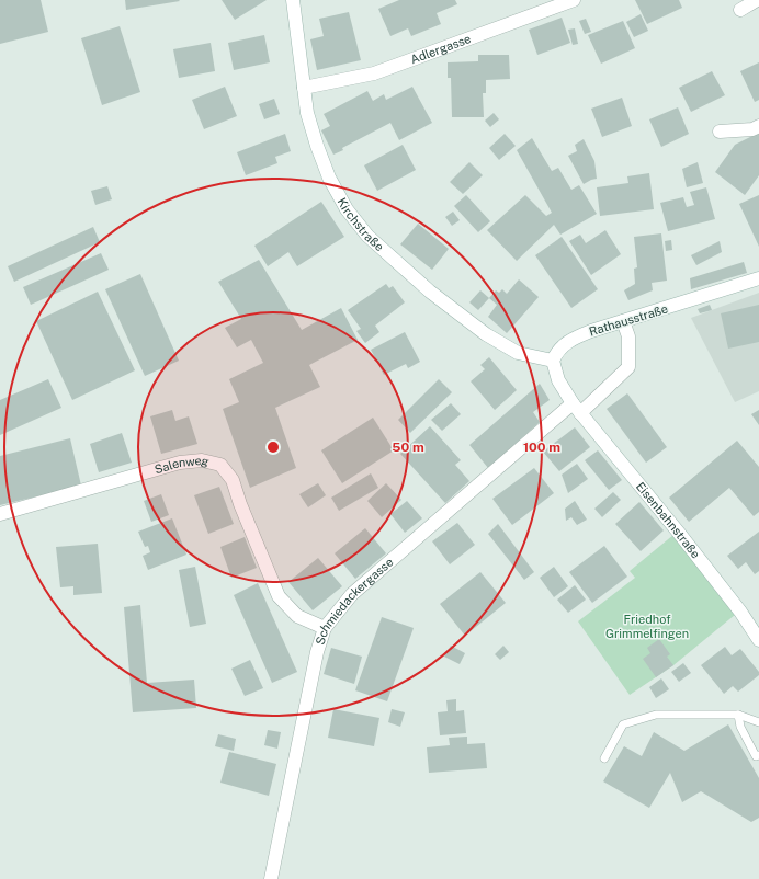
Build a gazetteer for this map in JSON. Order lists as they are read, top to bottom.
{
  "streets": {
    "street": [
      "Adlergasse",
      "Kirchstraße",
      "Rathausstraße",
      "Salenweg",
      "Eisenbahnstraße",
      "Schmiedackergasse"
    ]
  },
  "crossings": [
    ["Adlergasse", "Kirchstraße"],
    ["Kirchstraße", "Rathausstraße"],
    ["Rathausstraße", "Schmiedackergasse"],
    ["Salenweg", "Schmiedackergasse"],
    ["Eisenbahnstraße", "Schmiedackergasse"]
  ],
  "parks": ["Friedhof Grimmelfingen"],
  "rings": ["50 m", "100 m"]
}
